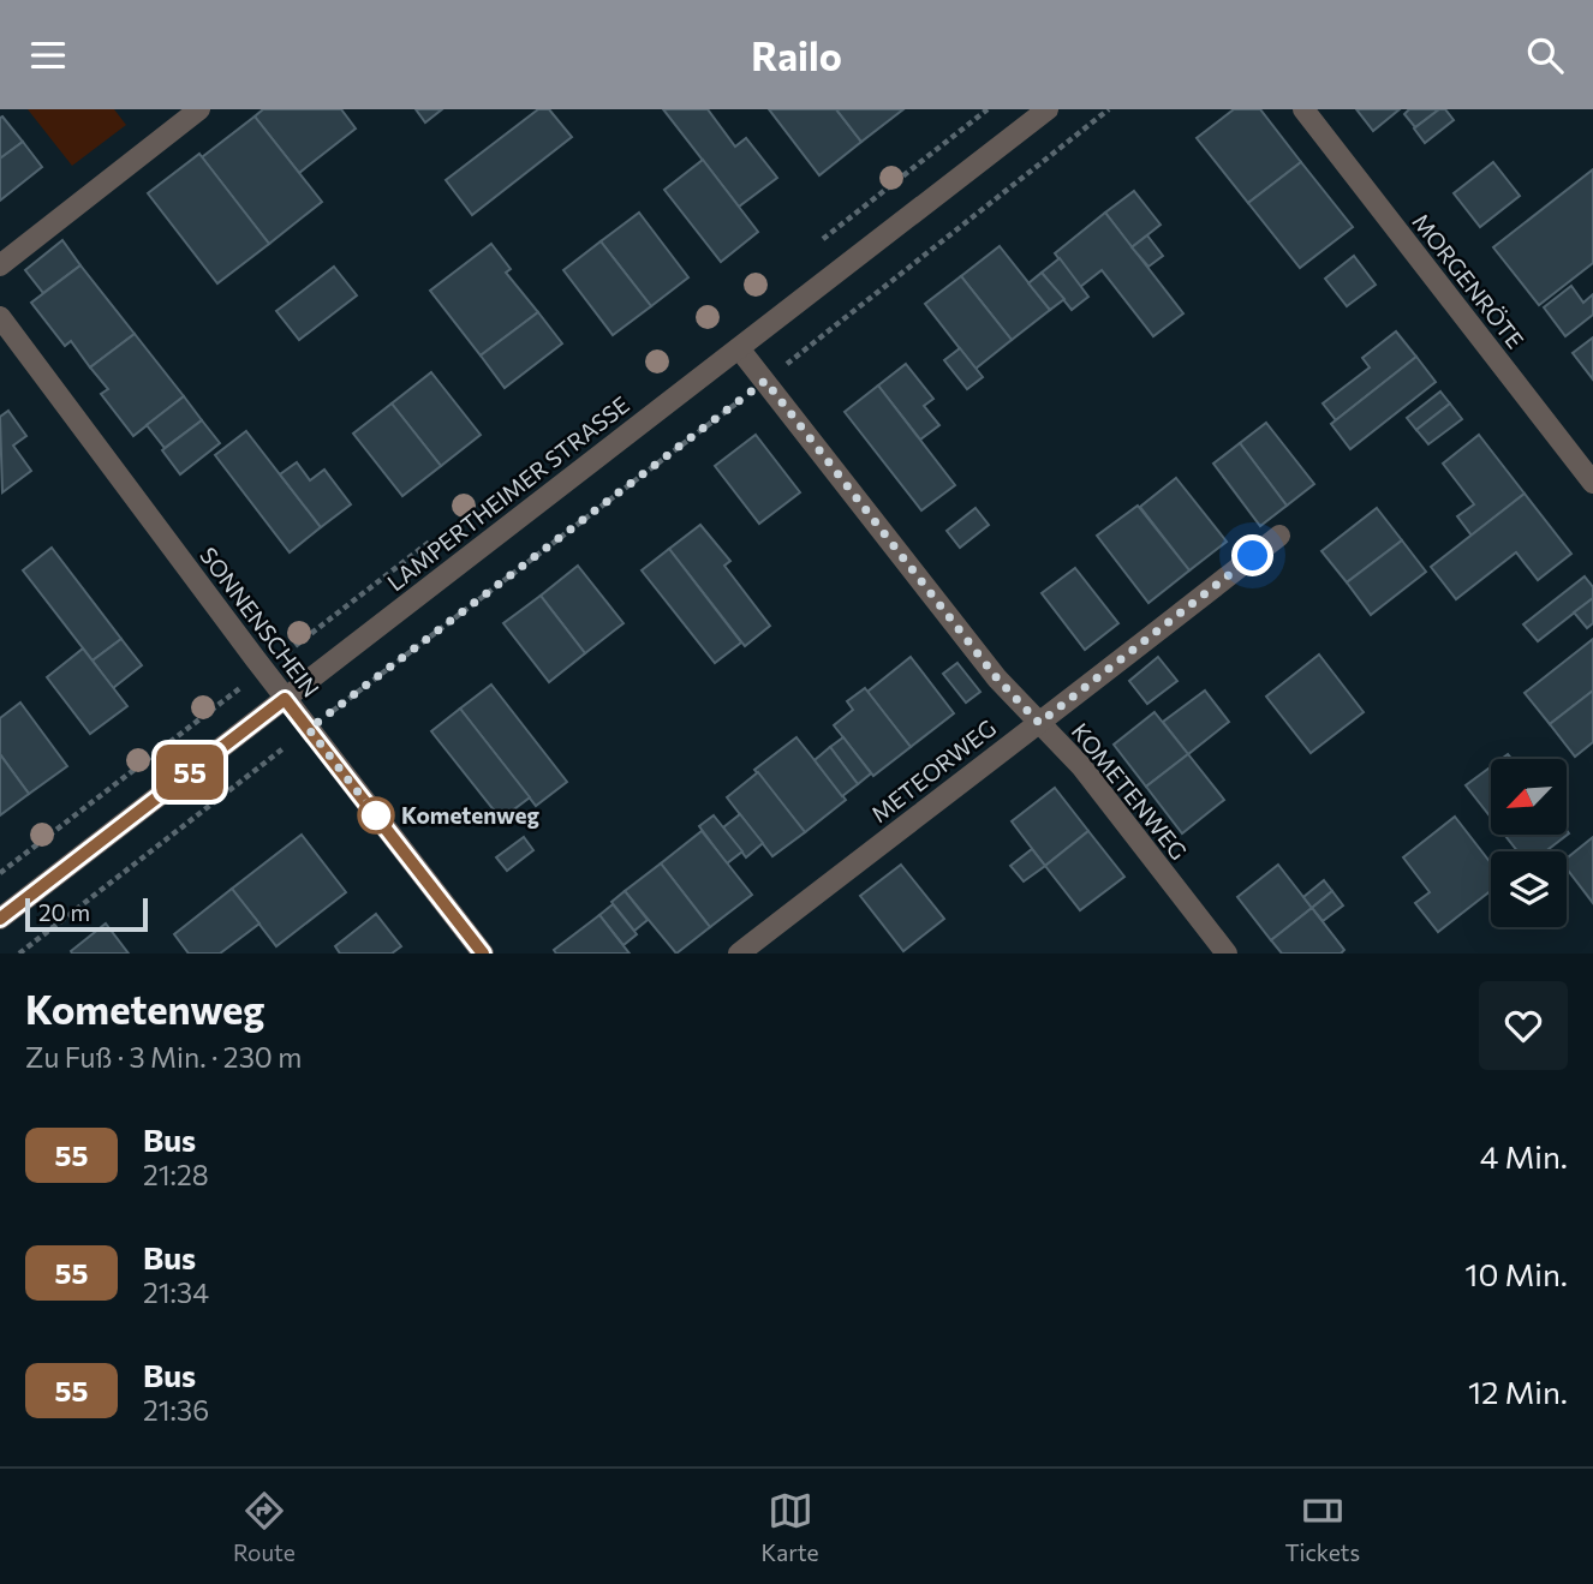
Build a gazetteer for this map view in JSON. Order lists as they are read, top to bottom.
{
  "streets": {
    "street": [
      "MORGENRÖTE",
      "LAMPERTHEIMER STRASSE",
      "SONNENSCHEIN",
      "METEORWEG",
      "KOMETENWEG"
    ]
  },
  "crossings": [
    ["LAMPERTHEIMER STRASSE", "SONNENSCHEIN"],
    ["LAMPERTHEIMER STRASSE", "KOMETENWEG"],
    ["METEORWEG", "KOMETENWEG"]
  ],
  "places": ["Kometenweg"],
  "lines": ["bus line 55"],
  "scale_bar": "20 m",
  "north": "bottom left",
  "page": {
    "header": "Railo",
    "on_map": "55",
    "scale": "20 m",
    "heading": ["Kometenweg", "Zu Fuß · 3 Min. · 230 m"],
    "list": [
      {
        "mark": "55",
        "name": "Bus",
        "note": "21:28",
        "value": "4 Min."
      },
      {
        "mark": "55",
        "name": "Bus",
        "note": "21:34",
        "value": "10 Min."
      },
      {
        "mark": "55",
        "name": "Bus",
        "note": "21:36",
        "value": "12 Min."
      }
    ],
    "tabs": ["Route", "Karte", "Tickets"]
  }
}
